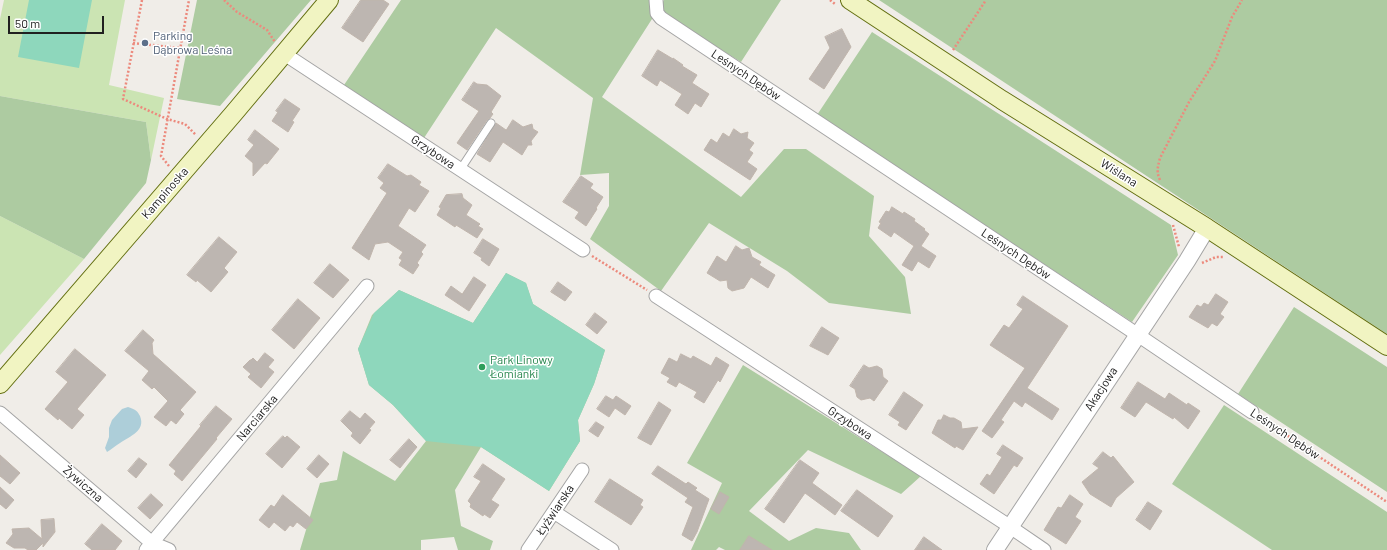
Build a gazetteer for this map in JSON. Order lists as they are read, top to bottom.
{
  "streets": {
    "main road": ["Wiślana", "Kampinoska"],
    "street": [
      "Leśnych Dębów",
      "Grzybowa",
      "Akacjowa",
      "Narciarska",
      "Żywiczna",
      "Łyżwiarska"
    ]
  },
  "crossings": [
    ["Leśnych Dębów", "Akacjowa"],
    ["Grzybowa", "Kampinoska"],
    ["Grzybowa", "Akacjowa"],
    ["Wiślana", "Akacjowa"],
    ["Narciarska", "Żywiczna"]
  ],
  "places": ["Parking Dąbrowa Leśna", "Park Linowy Łomianki"],
  "scale_bar": "50 m"
}
